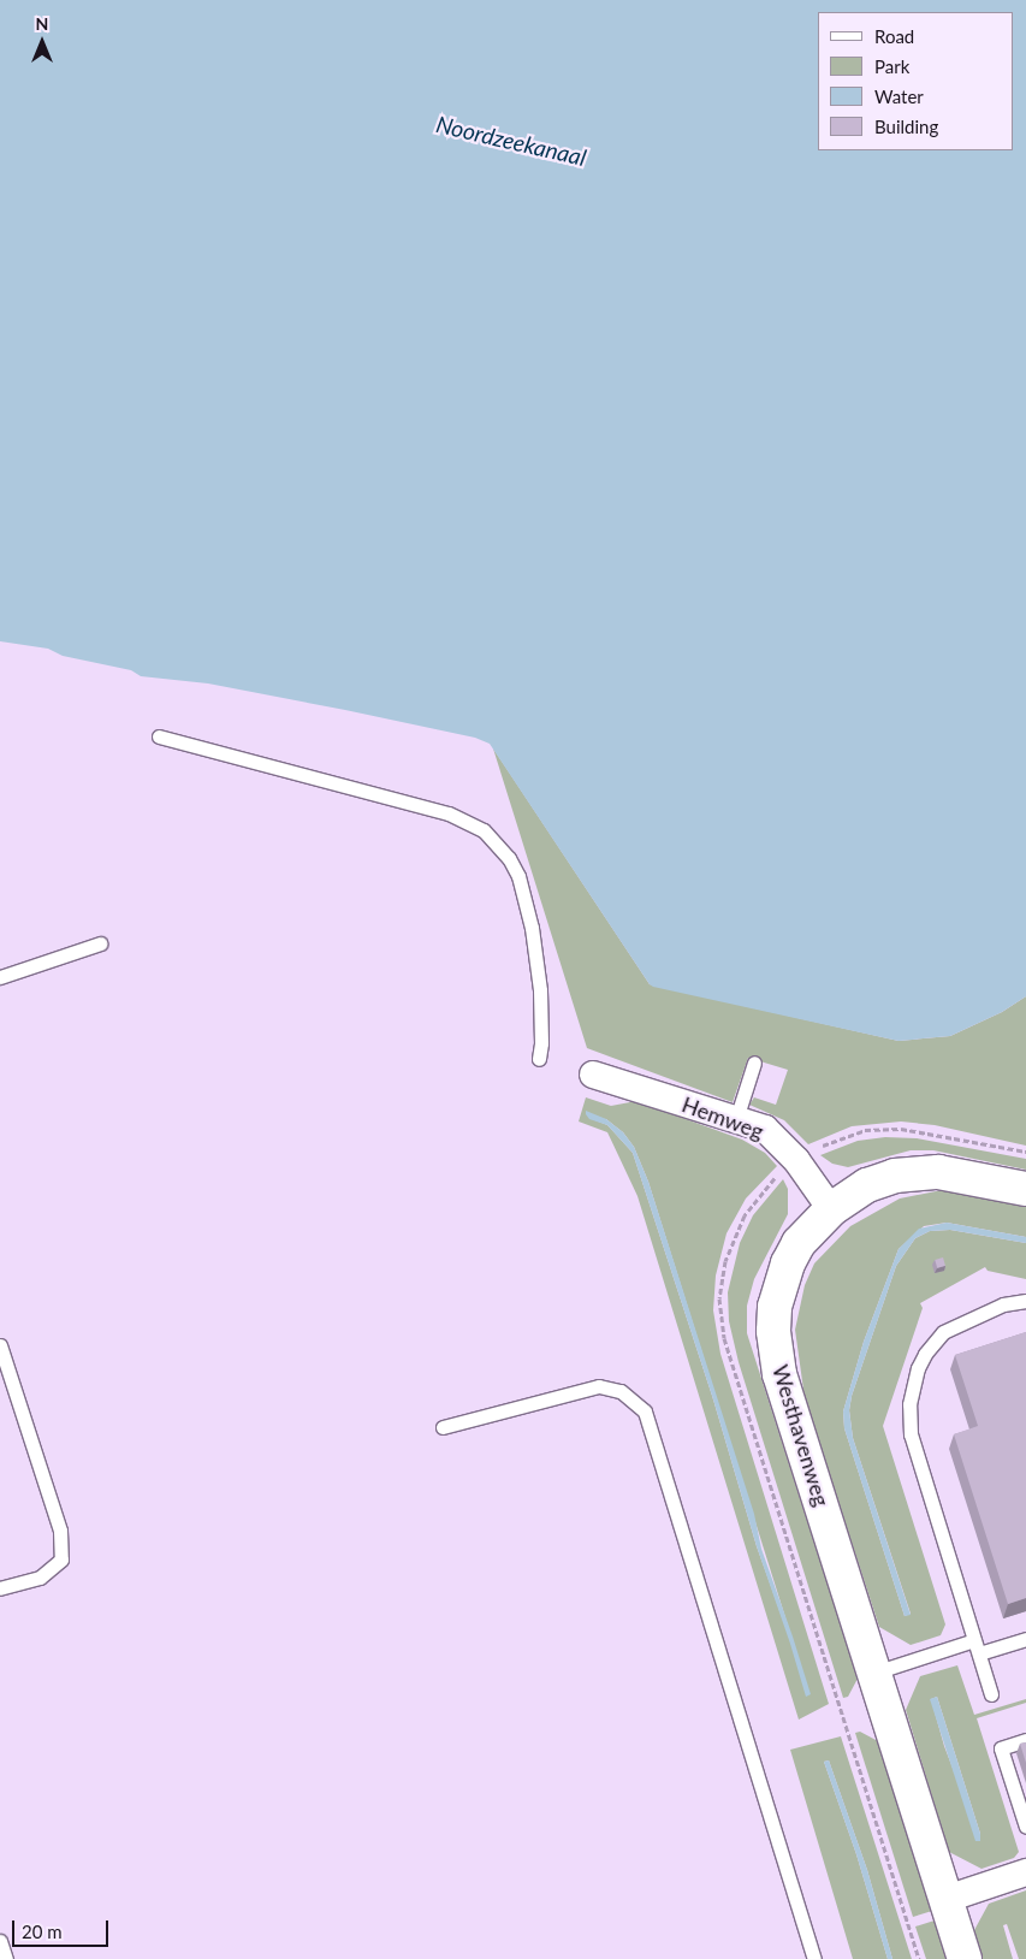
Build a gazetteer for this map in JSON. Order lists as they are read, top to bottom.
{
  "streets": {
    "street": ["Hemweg", "Westhavenweg"]
  },
  "crossings": [
    ["Hemweg", "Westhavenweg"]
  ],
  "water": ["Noordzeekanaal"],
  "legend": [
    "Road",
    "Park",
    "Water",
    "Building"
  ],
  "scale_bar": "20 m",
  "north": "top"
}
